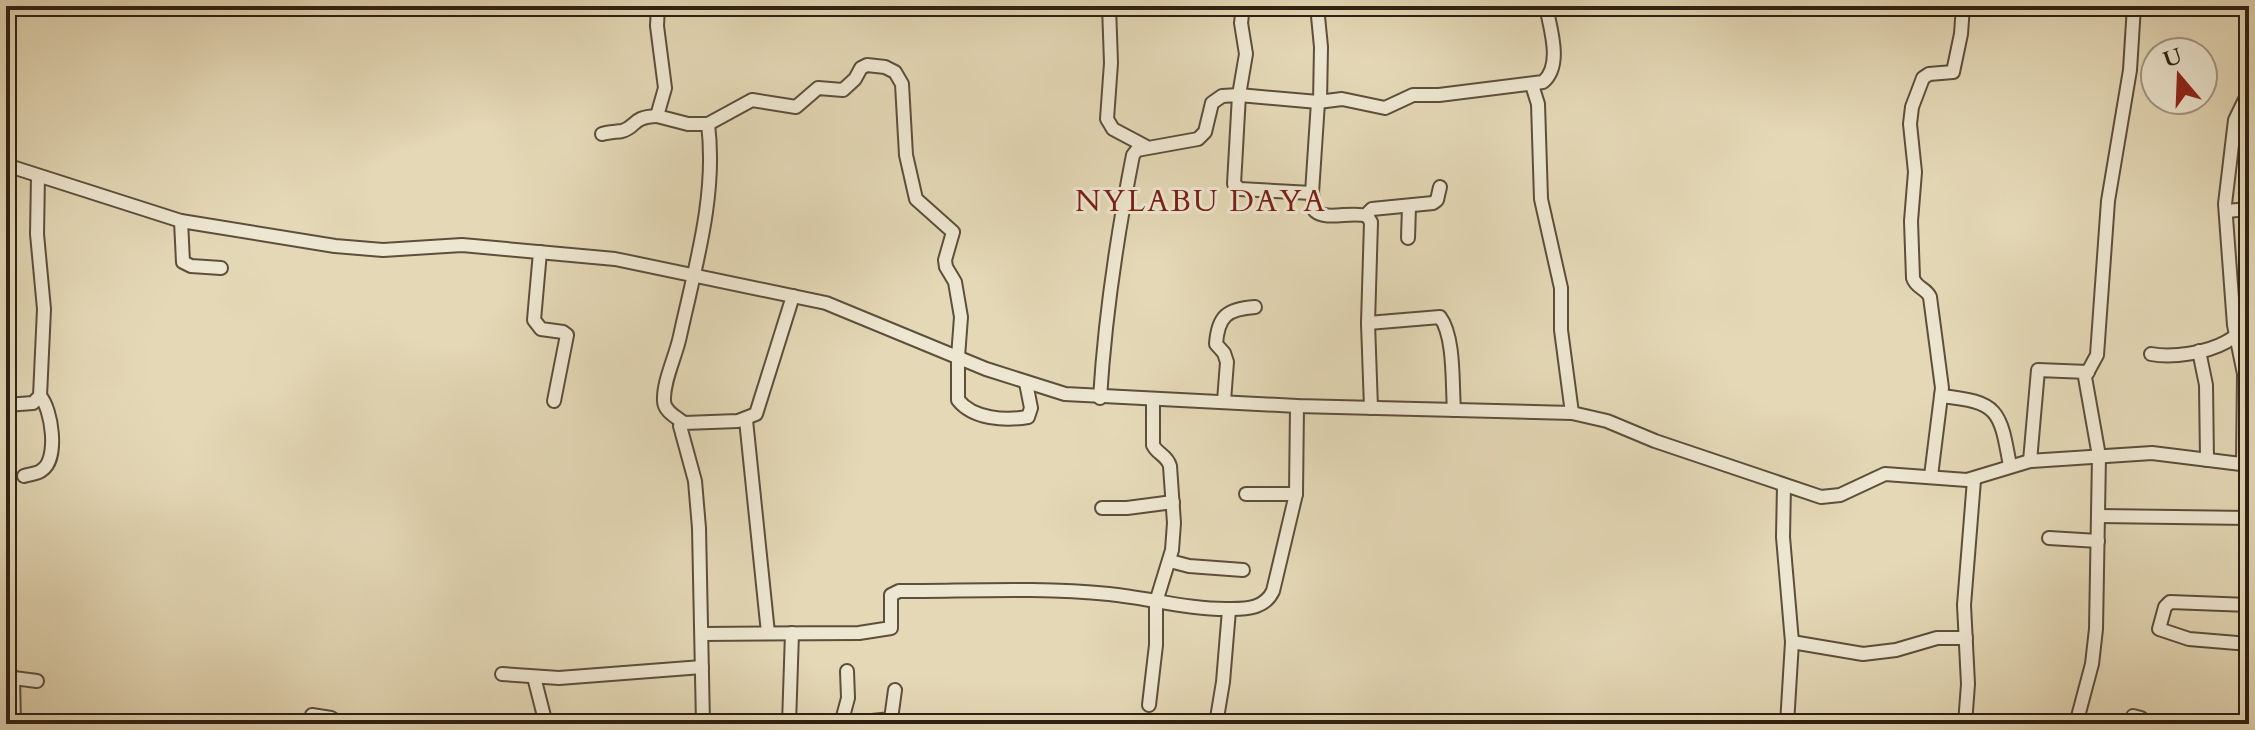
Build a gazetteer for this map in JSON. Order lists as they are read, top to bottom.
{
  "districts": ["NYLABU DAYA"],
  "north": "top"
}
